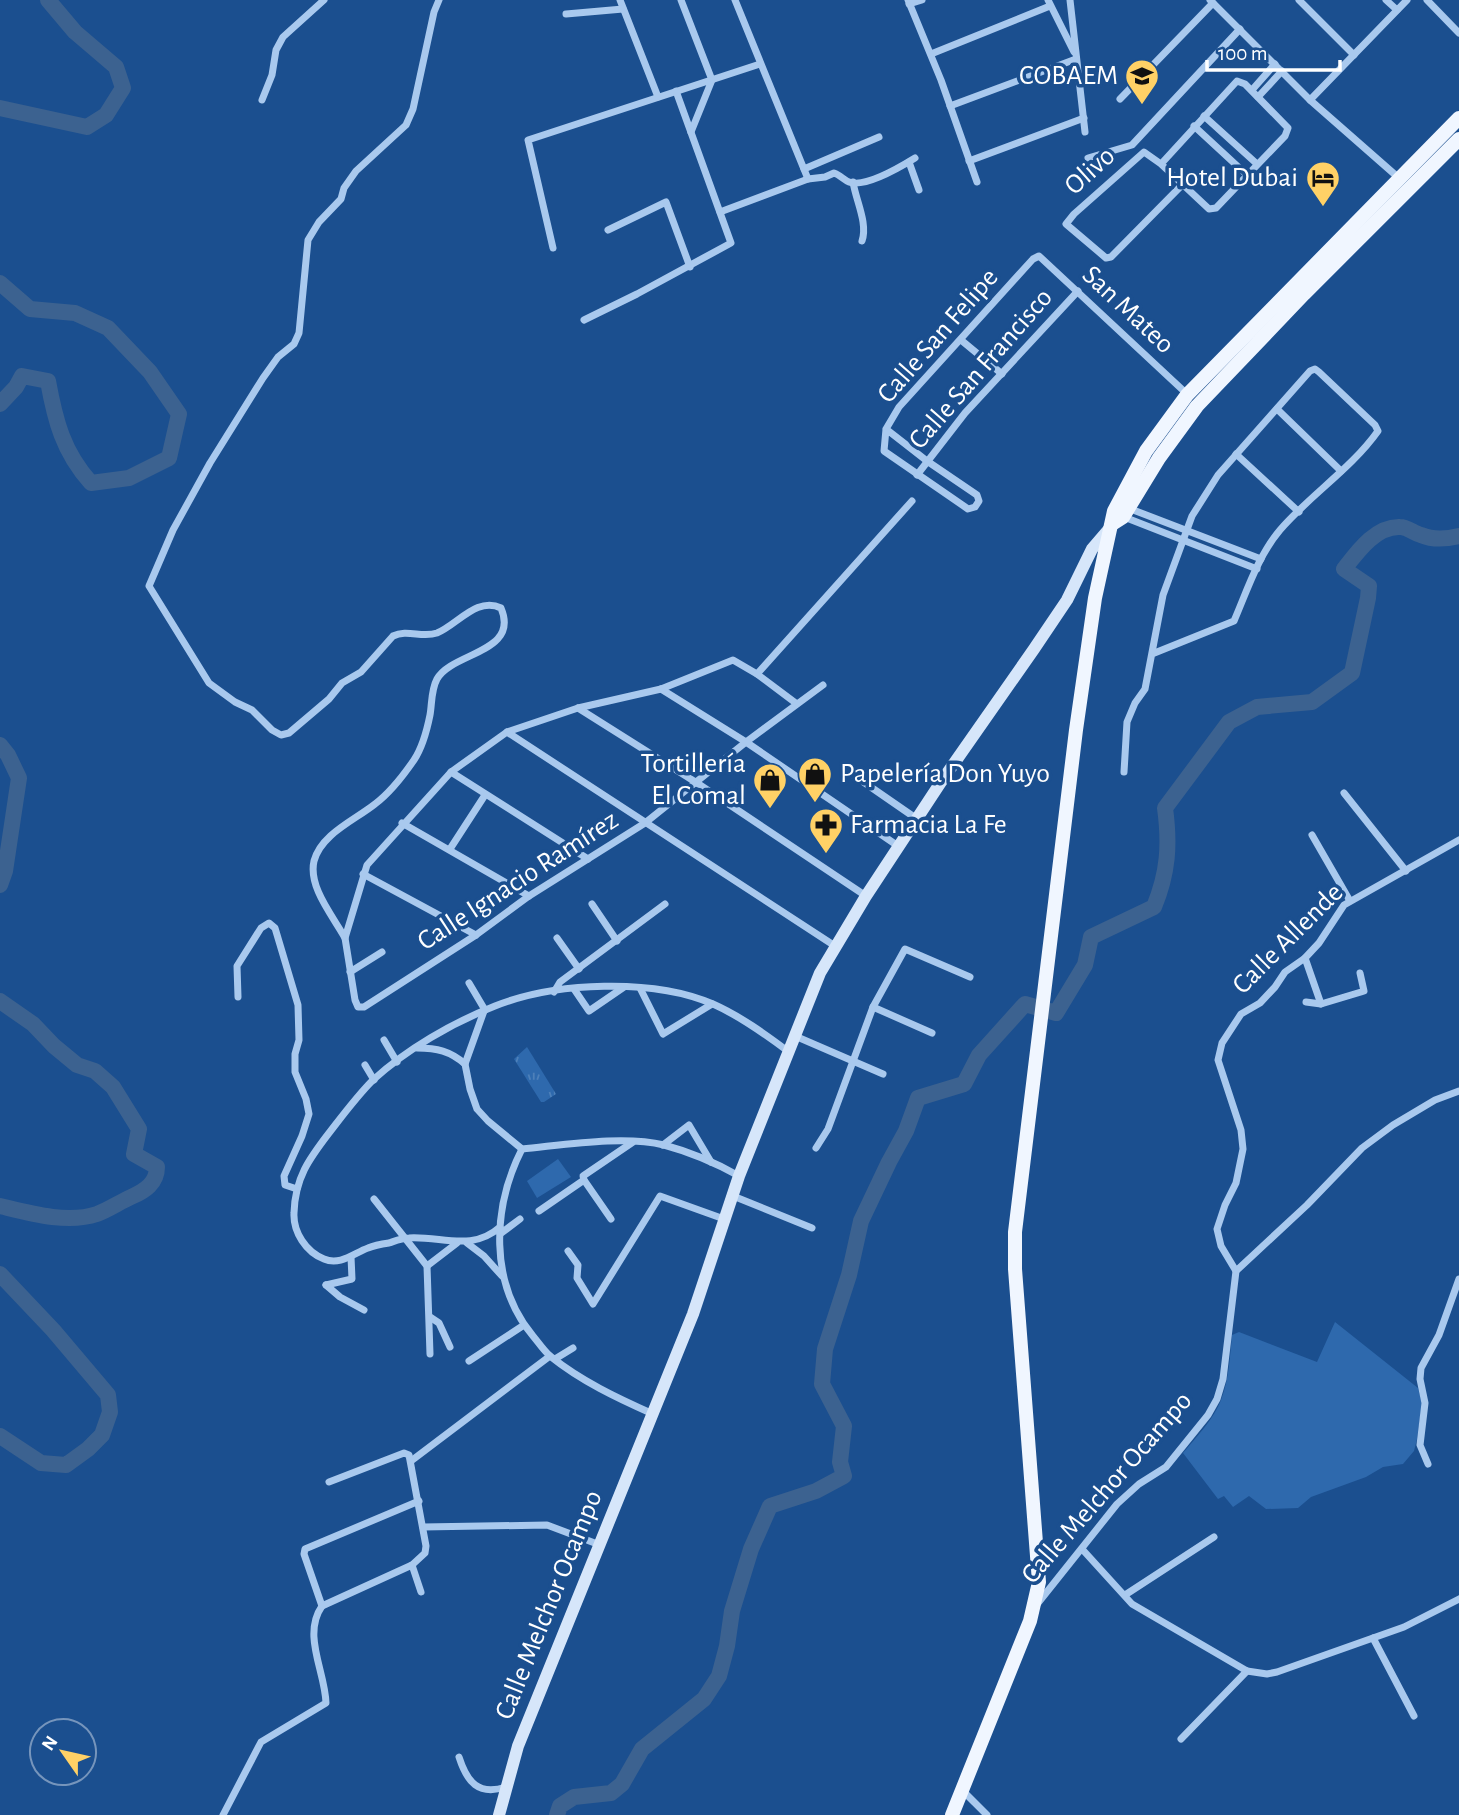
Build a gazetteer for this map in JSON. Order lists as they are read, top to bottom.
{
  "streets": {
    "street": [
      "Olivo",
      "San Mateo",
      "Calle San Felipe",
      "Calle San Francisco",
      "Calle Ignacio Ramírez",
      "Calle Allende",
      "Calle Melchor Ocampo"
    ]
  },
  "crossings": [
    ["San Mateo", "Calle San Felipe"],
    ["San Mateo", "Calle San Francisco"],
    ["Calle San Felipe", "Calle San Francisco"],
    ["Calle Allende", "Calle Melchor Ocampo"]
  ],
  "places": {
    "school or university": ["COBAEM"],
    "hotel": ["Hotel Dubai"],
    "shop": ["Papelería Don Yuyo", "Tortillería El Comal"],
    "pharmacy": ["Farmacia La Fe"]
  },
  "scale_bar": "100 m",
  "north": "top left"
}
